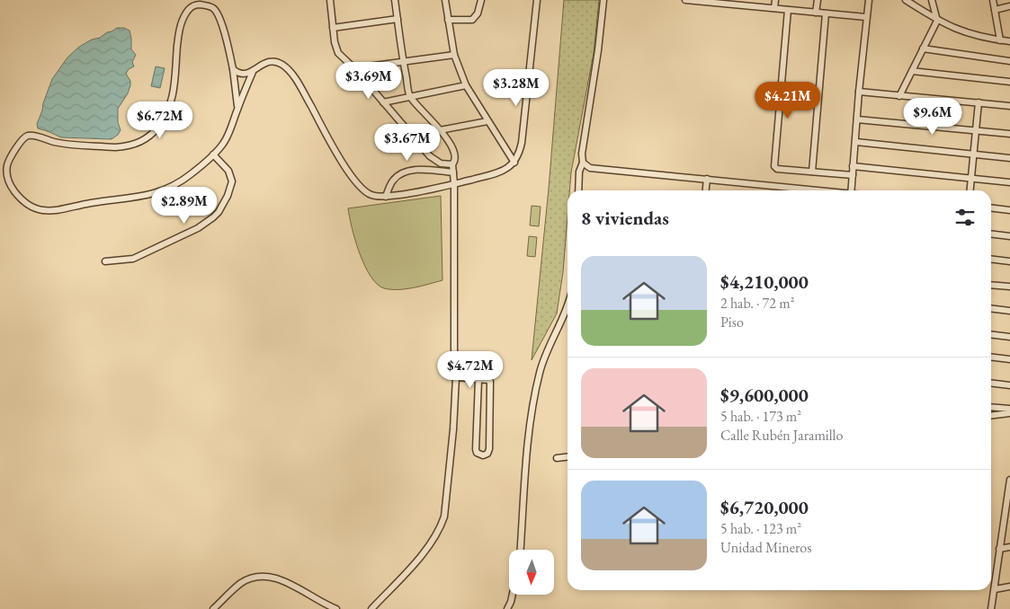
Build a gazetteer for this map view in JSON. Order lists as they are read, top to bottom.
{
  "north": "bottom",
  "page": {
    "price": [
      "$3.69M",
      "$3.28M",
      "$4.21M",
      "$9.6M",
      "$6.72M",
      "$3.67M",
      "$2.89M",
      "$4.72M"
    ],
    "heading": "8 viviendas",
    "list": [
      {
        "name": "$4,210,000",
        "note": "2 hab. · 72 m² · Piso"
      },
      {
        "name": "$9,600,000",
        "note": "5 hab. · 173 m² · Calle Rubén Jaramillo"
      },
      {
        "name": "$6,720,000",
        "note": "5 hab. · 123 m² · Unidad Mineros"
      }
    ]
  }
}
